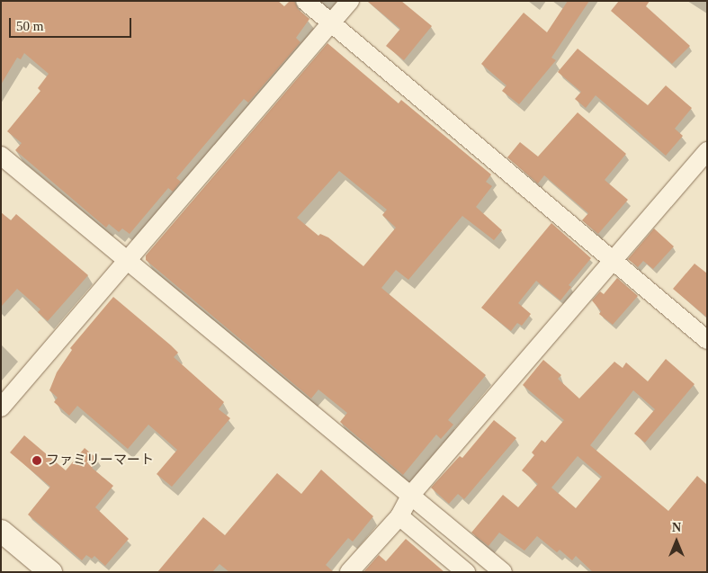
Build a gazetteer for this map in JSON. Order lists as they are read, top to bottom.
{
  "places": ["ファミリーマート"],
  "scale_bar": "50 m",
  "north": "top"
}
